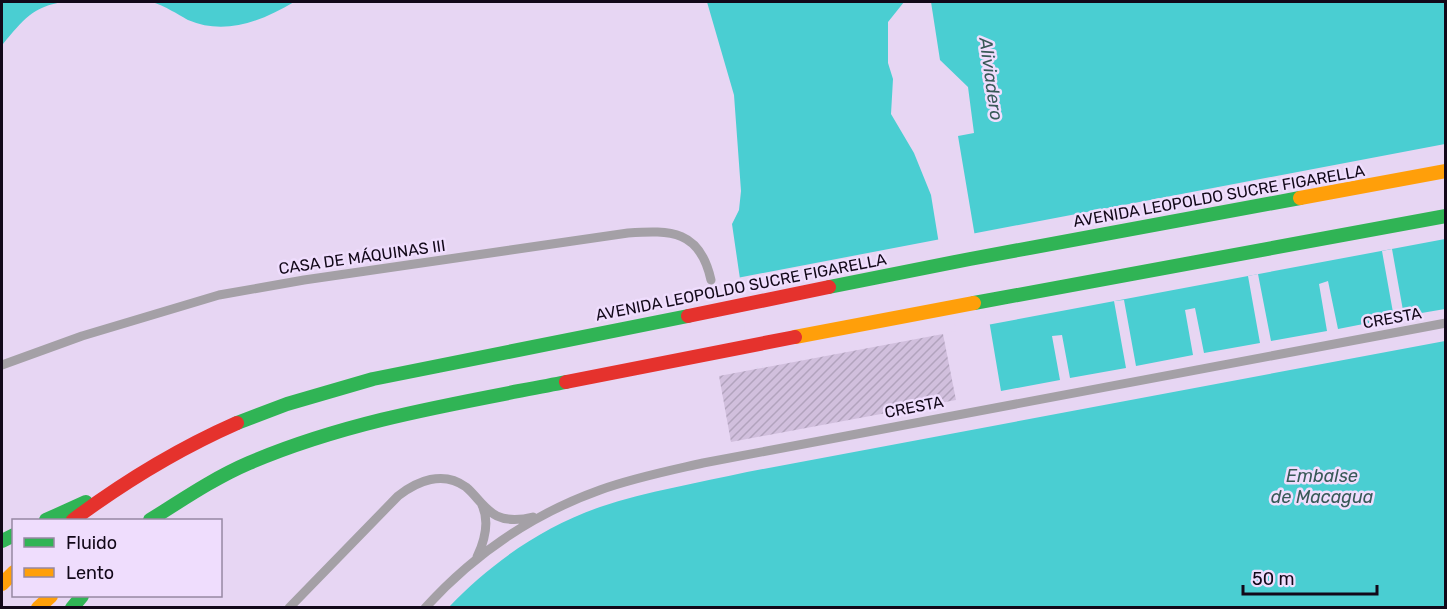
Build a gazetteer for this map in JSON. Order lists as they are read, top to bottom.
{
  "streets": {
    "main road": ["AVENIDA LEOPOLDO SUCRE FIGARELLA"],
    "lane": ["CASA DE MÁQUINAS III", "CRESTA"]
  },
  "water": ["Aliviadero", "Embalse de Macagua"],
  "legend": ["Fluido", "Lento"],
  "scale_bar": "50 m"
}
